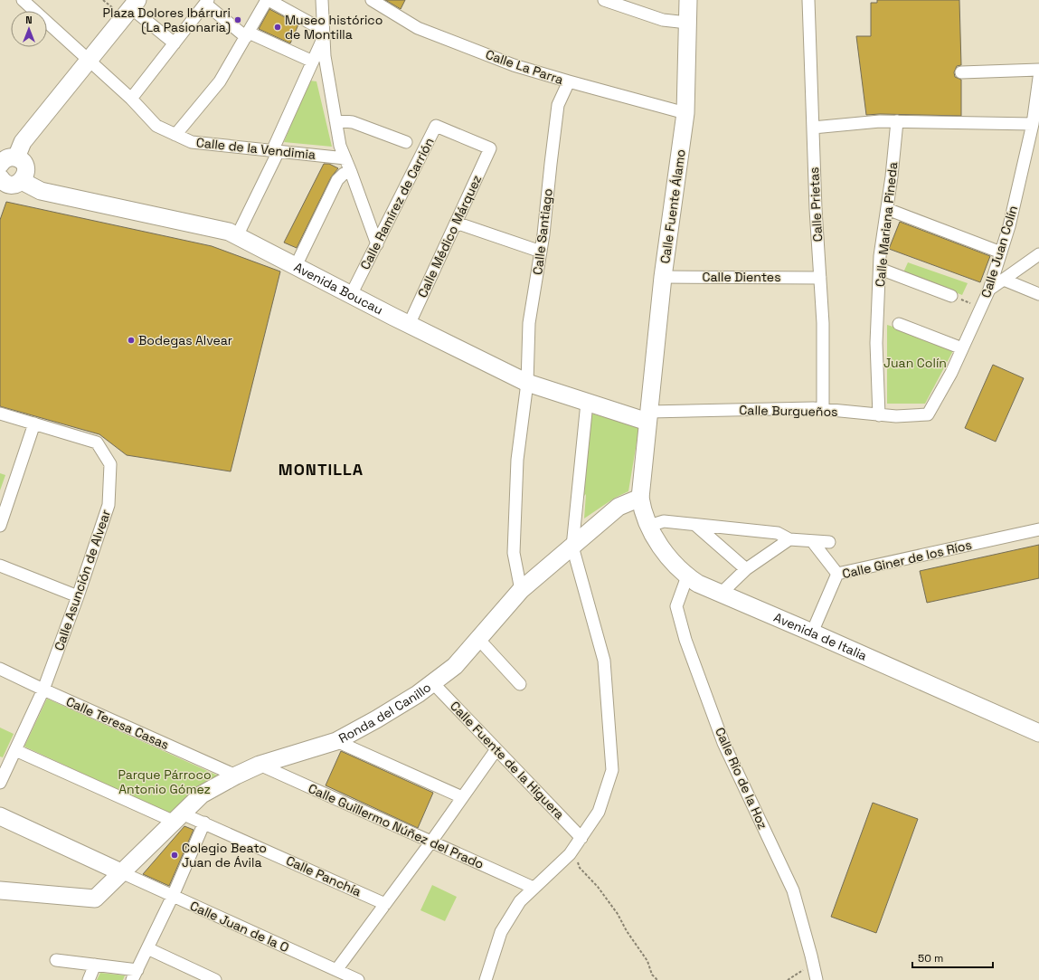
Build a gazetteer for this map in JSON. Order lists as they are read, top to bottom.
{
  "streets": {
    "street": [
      "Calle La Parra",
      "Calle de la Vendimia",
      "Calle Ramírez de Carrión",
      "Calle Prietas",
      "Calle Fuente Álamo",
      "Calle Mariana Pineda",
      "Calle Santiago",
      "Calle Médico Márquez",
      "Calle Juan Colín",
      "Calle Dientes",
      "Avenida Boucau",
      "Calle Burgueños",
      "Calle Giner de los Ríos",
      "Calle Asunción de Alvear",
      "Avenida de Italia",
      "Ronda del Canillo",
      "Calle Teresa Casas",
      "Calle Fuente de la Higuera",
      "Calle Río de la Hoz",
      "Calle Guillermo Núñez del Prado",
      "Calle Panchía",
      "Calle Juan de la O"
    ]
  },
  "crossings": [
    ["Calle La Parra", "Calle Fuente Álamo"],
    ["Calle La Parra", "Calle Santiago"],
    ["Calle Ramírez de Carrión", "Calle Médico Márquez"],
    ["Calle Ramírez de Carrión", "Avenida Boucau"],
    ["Calle Prietas", "Calle Dientes"],
    ["Calle Prietas", "Calle Burgueños"],
    ["Calle Fuente Álamo", "Calle Dientes"],
    ["Calle Fuente Álamo", "Avenida Boucau"],
    ["Calle Fuente Álamo", "Calle Burgueños"],
    ["Calle Fuente Álamo", "Avenida de Italia"],
    ["Calle Mariana Pineda", "Calle Burgueños"],
    ["Calle Santiago", "Avenida Boucau"],
    ["Calle Santiago", "Ronda del Canillo"],
    ["Calle Médico Márquez", "Avenida Boucau"],
    ["Calle Juan Colín", "Calle Burgueños"],
    ["Avenida Boucau", "Calle Burgueños"],
    ["Avenida Boucau", "Avenida de Italia"],
    ["Calle Burgueños", "Avenida de Italia"],
    ["Calle Giner de los Ríos", "Avenida de Italia"],
    ["Calle Asunción de Alvear", "Calle Teresa Casas"],
    ["Calle Asunción de Alvear", "Calle Panchía"],
    ["Avenida de Italia", "Ronda del Canillo"],
    ["Avenida de Italia", "Calle Río de la Hoz"],
    ["Ronda del Canillo", "Calle Teresa Casas"],
    ["Ronda del Canillo", "Calle Fuente de la Higuera"],
    ["Ronda del Canillo", "Calle Guillermo Núñez del Prado"],
    ["Ronda del Canillo", "Calle Panchía"],
    ["Ronda del Canillo", "Calle Juan de la O"]
  ],
  "districts": ["MONTILLA"],
  "parks": ["Juan Colín", "Parque Párroco Antonio Gómez"],
  "places": [
    "Plaza Dolores Ibárruri (La Pasionaria)",
    "Museo histórico de Montilla",
    "Bodegas Alvear",
    "Colegio Beato Juan de Ávila"
  ],
  "scale_bar": "50 m",
  "north": "top"
}
